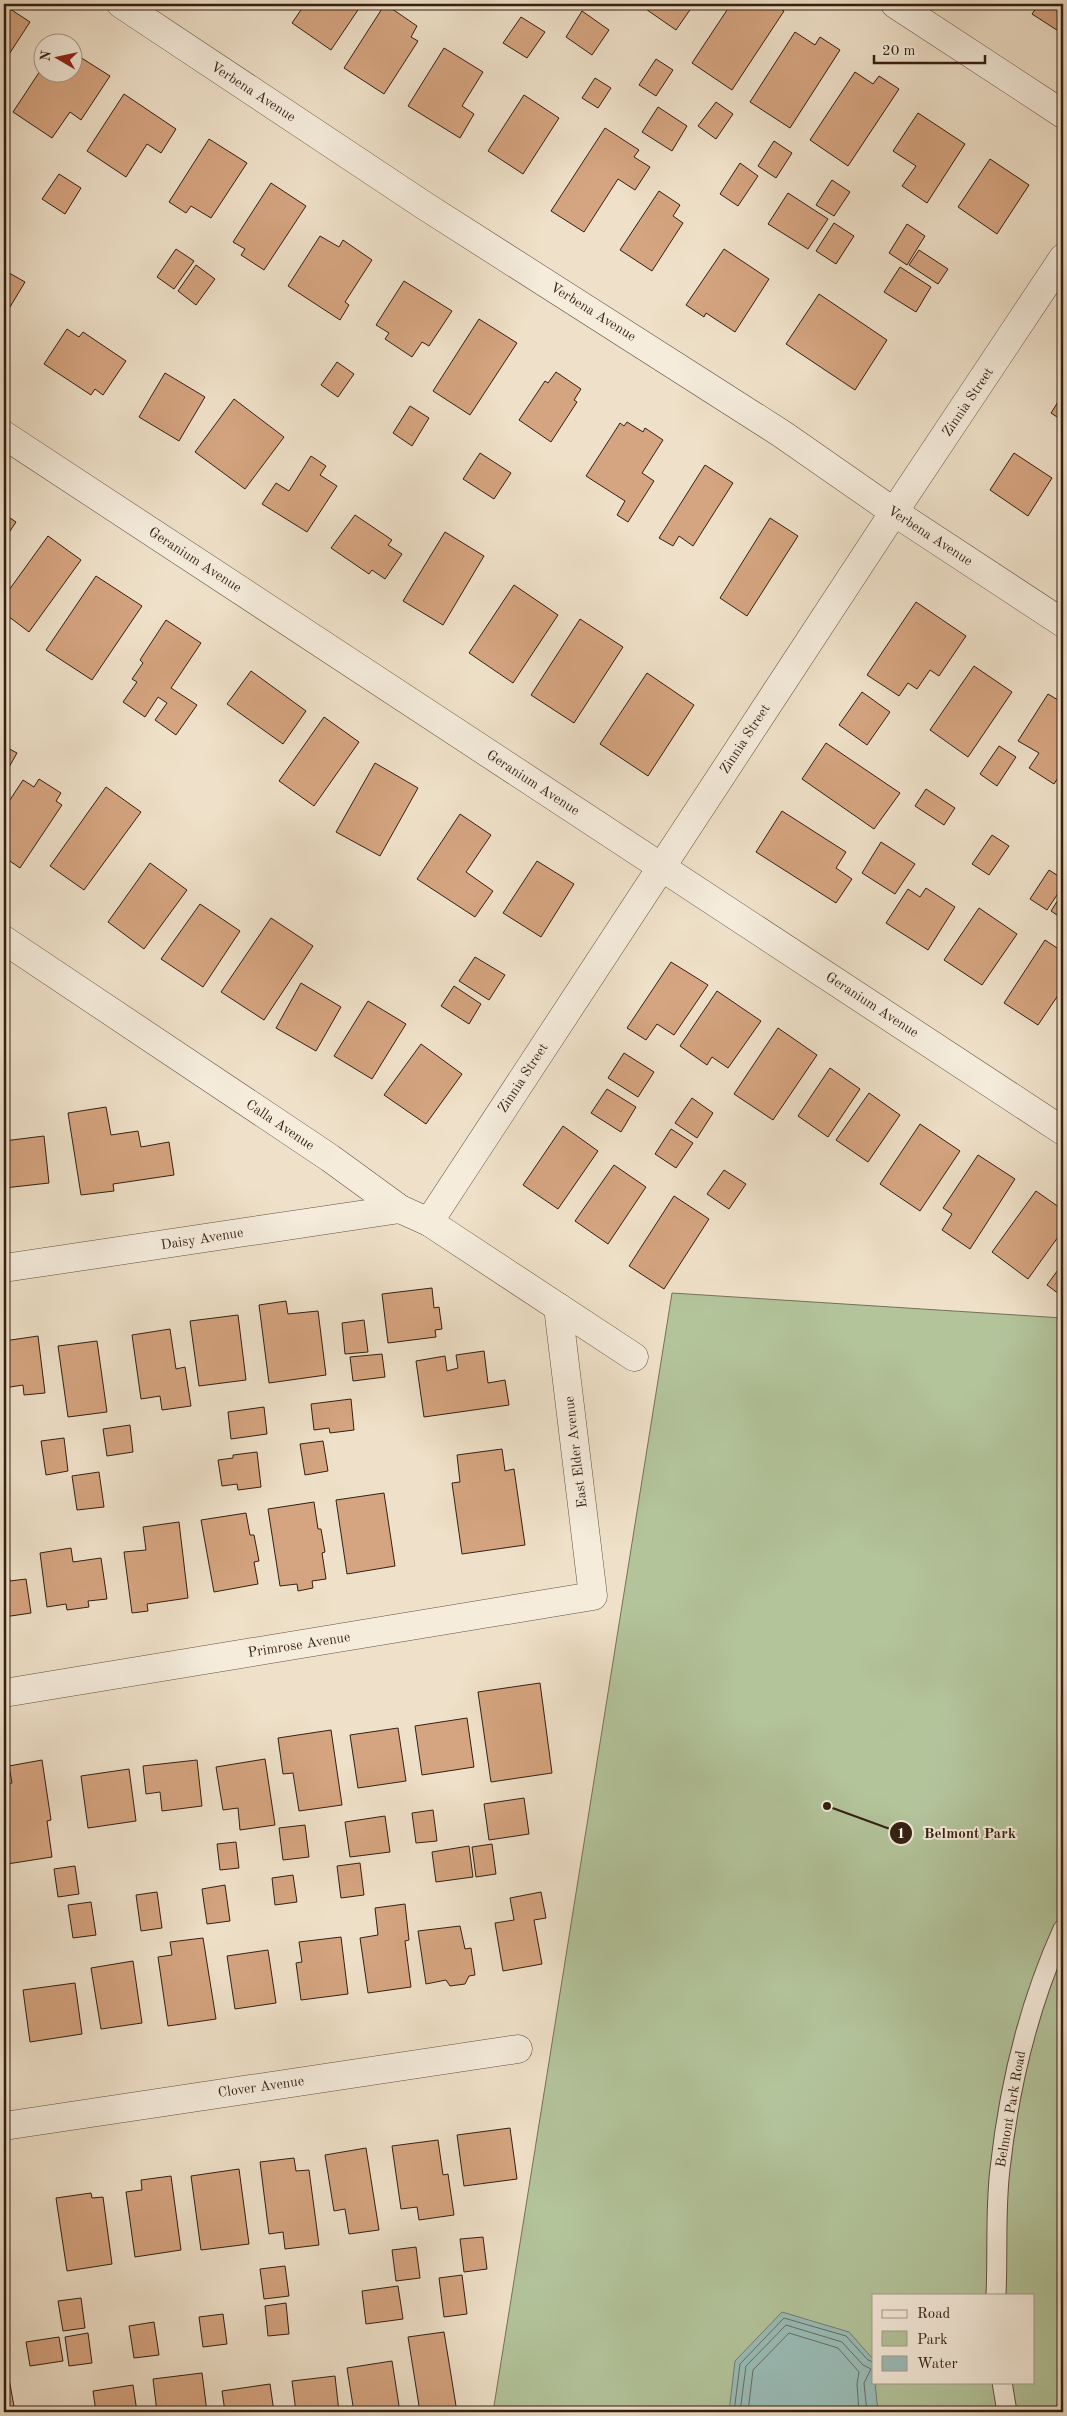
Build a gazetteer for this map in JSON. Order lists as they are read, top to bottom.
{
  "streets": {
    "street": [
      "Verbena Avenue",
      "Zinnia Street",
      "Geranium Avenue",
      "Calla Avenue",
      "Daisy Avenue",
      "East Elder Avenue",
      "Primrose Avenue",
      "Clover Avenue"
    ],
    "lane": ["Belmont Park Road"]
  },
  "crossings": [
    ["Verbena Avenue", "Zinnia Street"],
    ["Zinnia Street", "Geranium Avenue"],
    ["Zinnia Street", "Calla Avenue"],
    ["Calla Avenue", "Daisy Avenue"],
    ["Calla Avenue", "East Elder Avenue"],
    ["East Elder Avenue", "Primrose Avenue"]
  ],
  "places": ["Belmont Park"],
  "legend": ["Road", "Park", "Water"],
  "scale_bar": "20 m",
  "north": "left"
}
